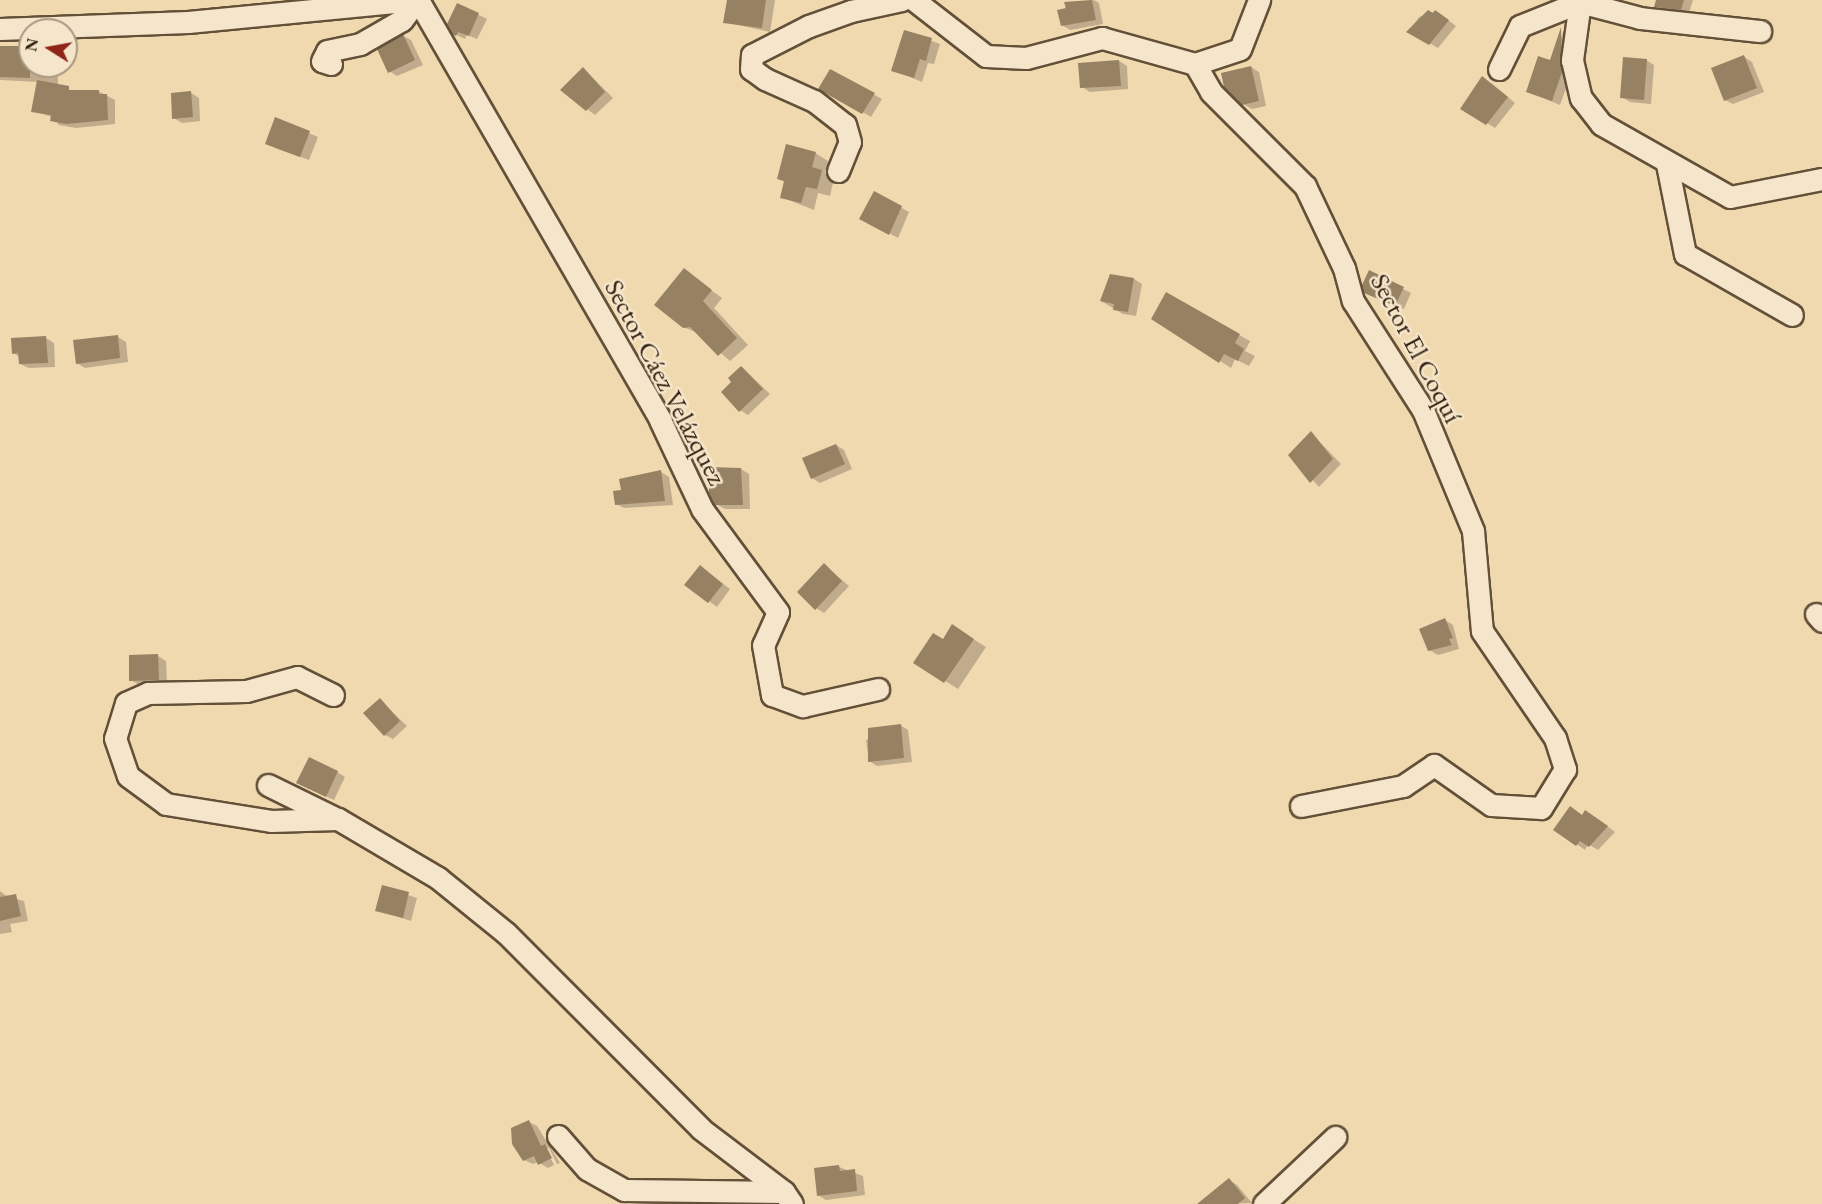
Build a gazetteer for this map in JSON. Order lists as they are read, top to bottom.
{
  "streets": {
    "street": ["Sector El Coquí", "Sector Cáez Velázquez"]
  },
  "north": "left"
}
